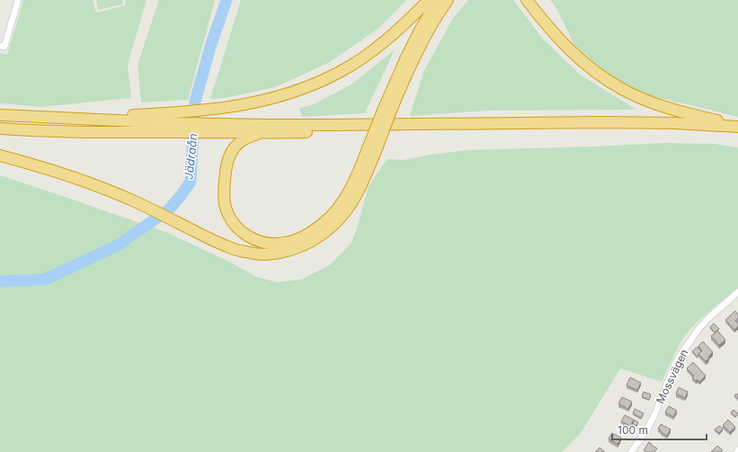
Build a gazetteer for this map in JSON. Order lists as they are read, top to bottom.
{
  "streets": {
    "street": ["Mossvägen"]
  },
  "water": ["Jädraån"],
  "scale_bar": "100 m"
}
